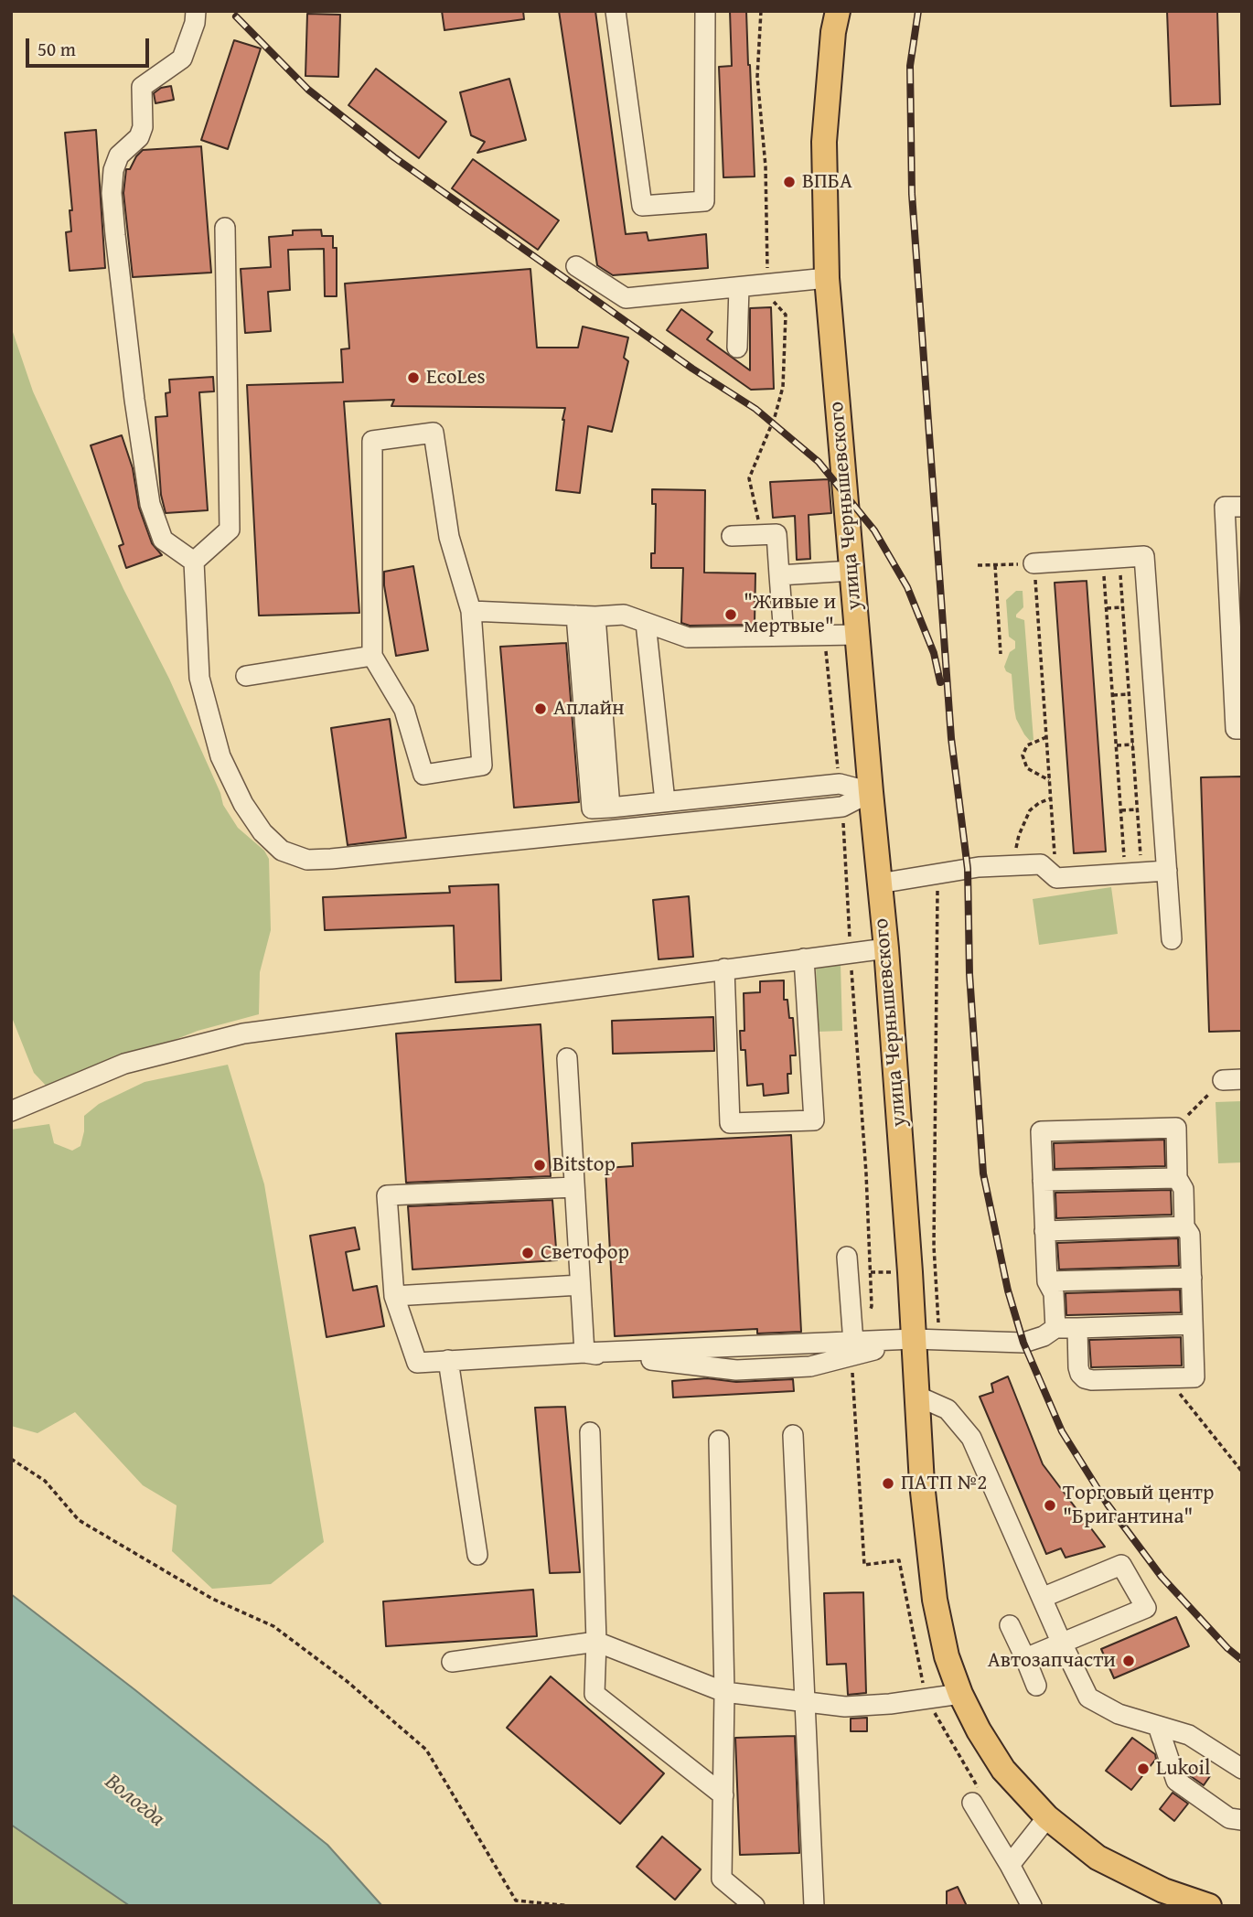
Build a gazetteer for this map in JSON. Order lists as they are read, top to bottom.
{
  "streets": {
    "main road": ["улица Чернышевского"]
  },
  "water": ["Вологда"],
  "places": [
    "ВПБА",
    "EcoLes",
    "\"Живые и мертвые\"",
    "Аплайн",
    "Bitstop",
    "Светофор",
    "ПАТП №2",
    "Торговый центр \"Бригантина\"",
    "Автозапчасти",
    "Lukoil"
  ],
  "scale_bar": "50 m"
}
